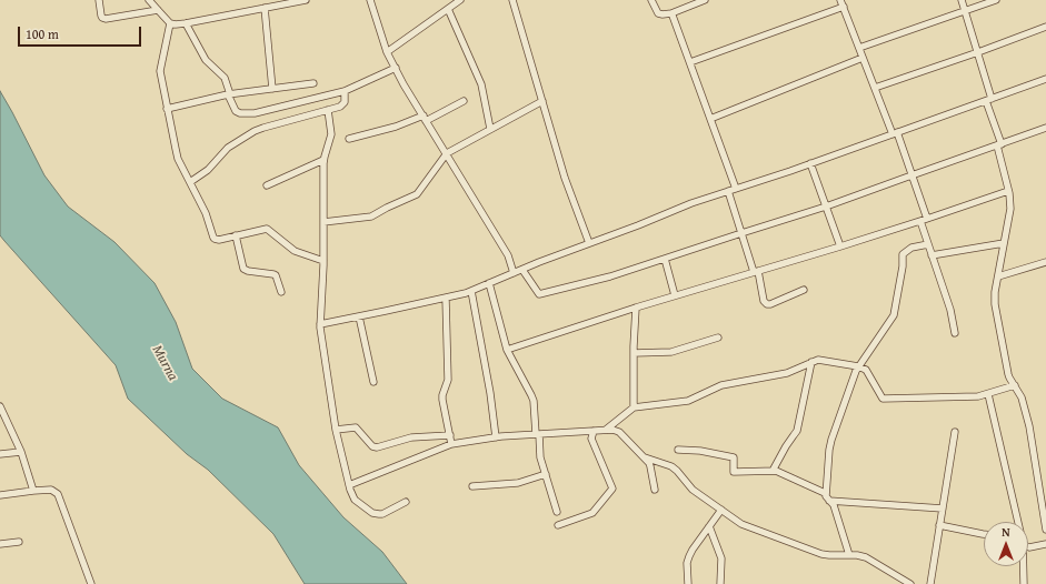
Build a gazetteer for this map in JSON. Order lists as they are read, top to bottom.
{
  "water": ["Murna"],
  "scale_bar": "100 m",
  "north": "top"
}
